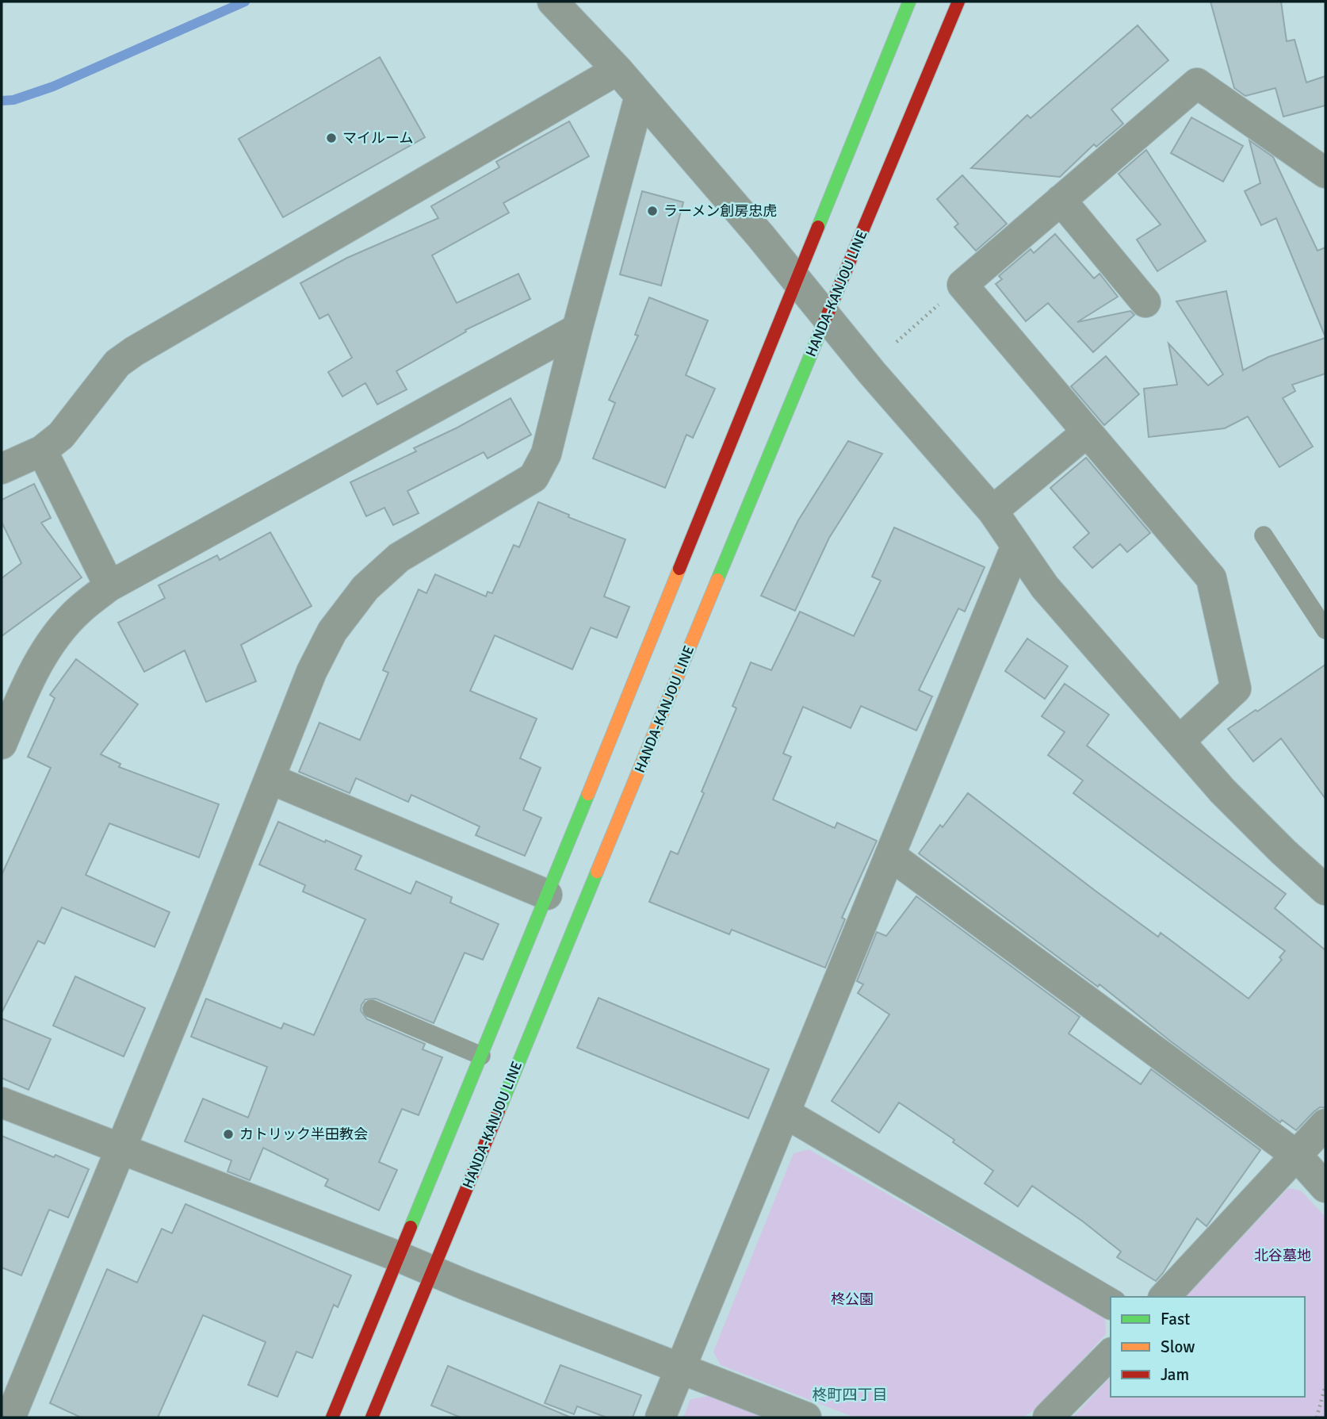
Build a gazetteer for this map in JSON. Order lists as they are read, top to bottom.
{
  "streets": {
    "main road": ["HANDA-KANJOU LINE"]
  },
  "districts": ["柊町四丁目"],
  "parks": ["北谷墓地", "柊公園"],
  "places": ["マイルーム", "ラーメン創房忠虎", "カトリック半田教会"],
  "legend": ["Fast", "Slow", "Jam"]
}
